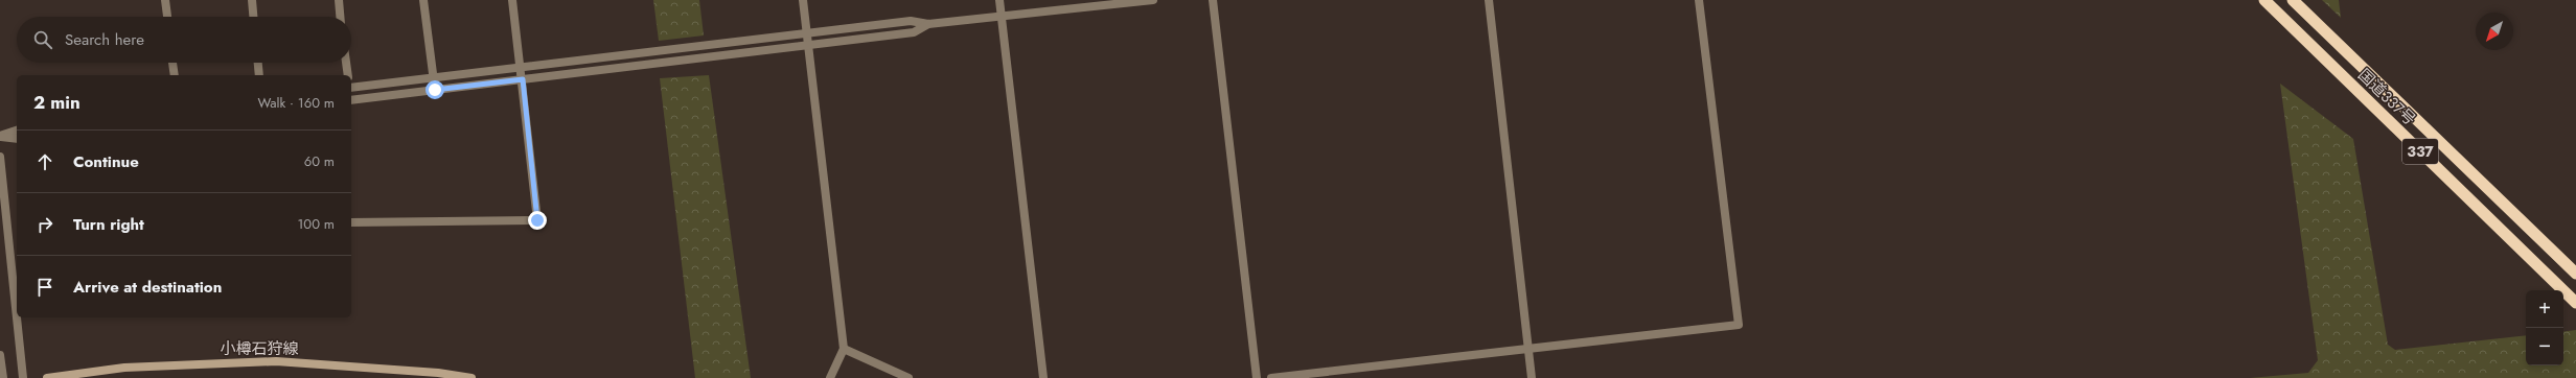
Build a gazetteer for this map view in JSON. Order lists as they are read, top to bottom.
{
  "streets": {
    "highway": ["国道337号", "337"],
    "main road": ["小樽石狩線"]
  },
  "north": "bottom left",
  "page": {
    "search": "Search here",
    "heading": ["2 min", "Walk · 160 m"],
    "list": [
      ["Continue", "60 m"],
      ["Turn right", "100 m"],
      "Arrive at destination"
    ],
    "map_buttons": ["+", "−"]
  }
}
